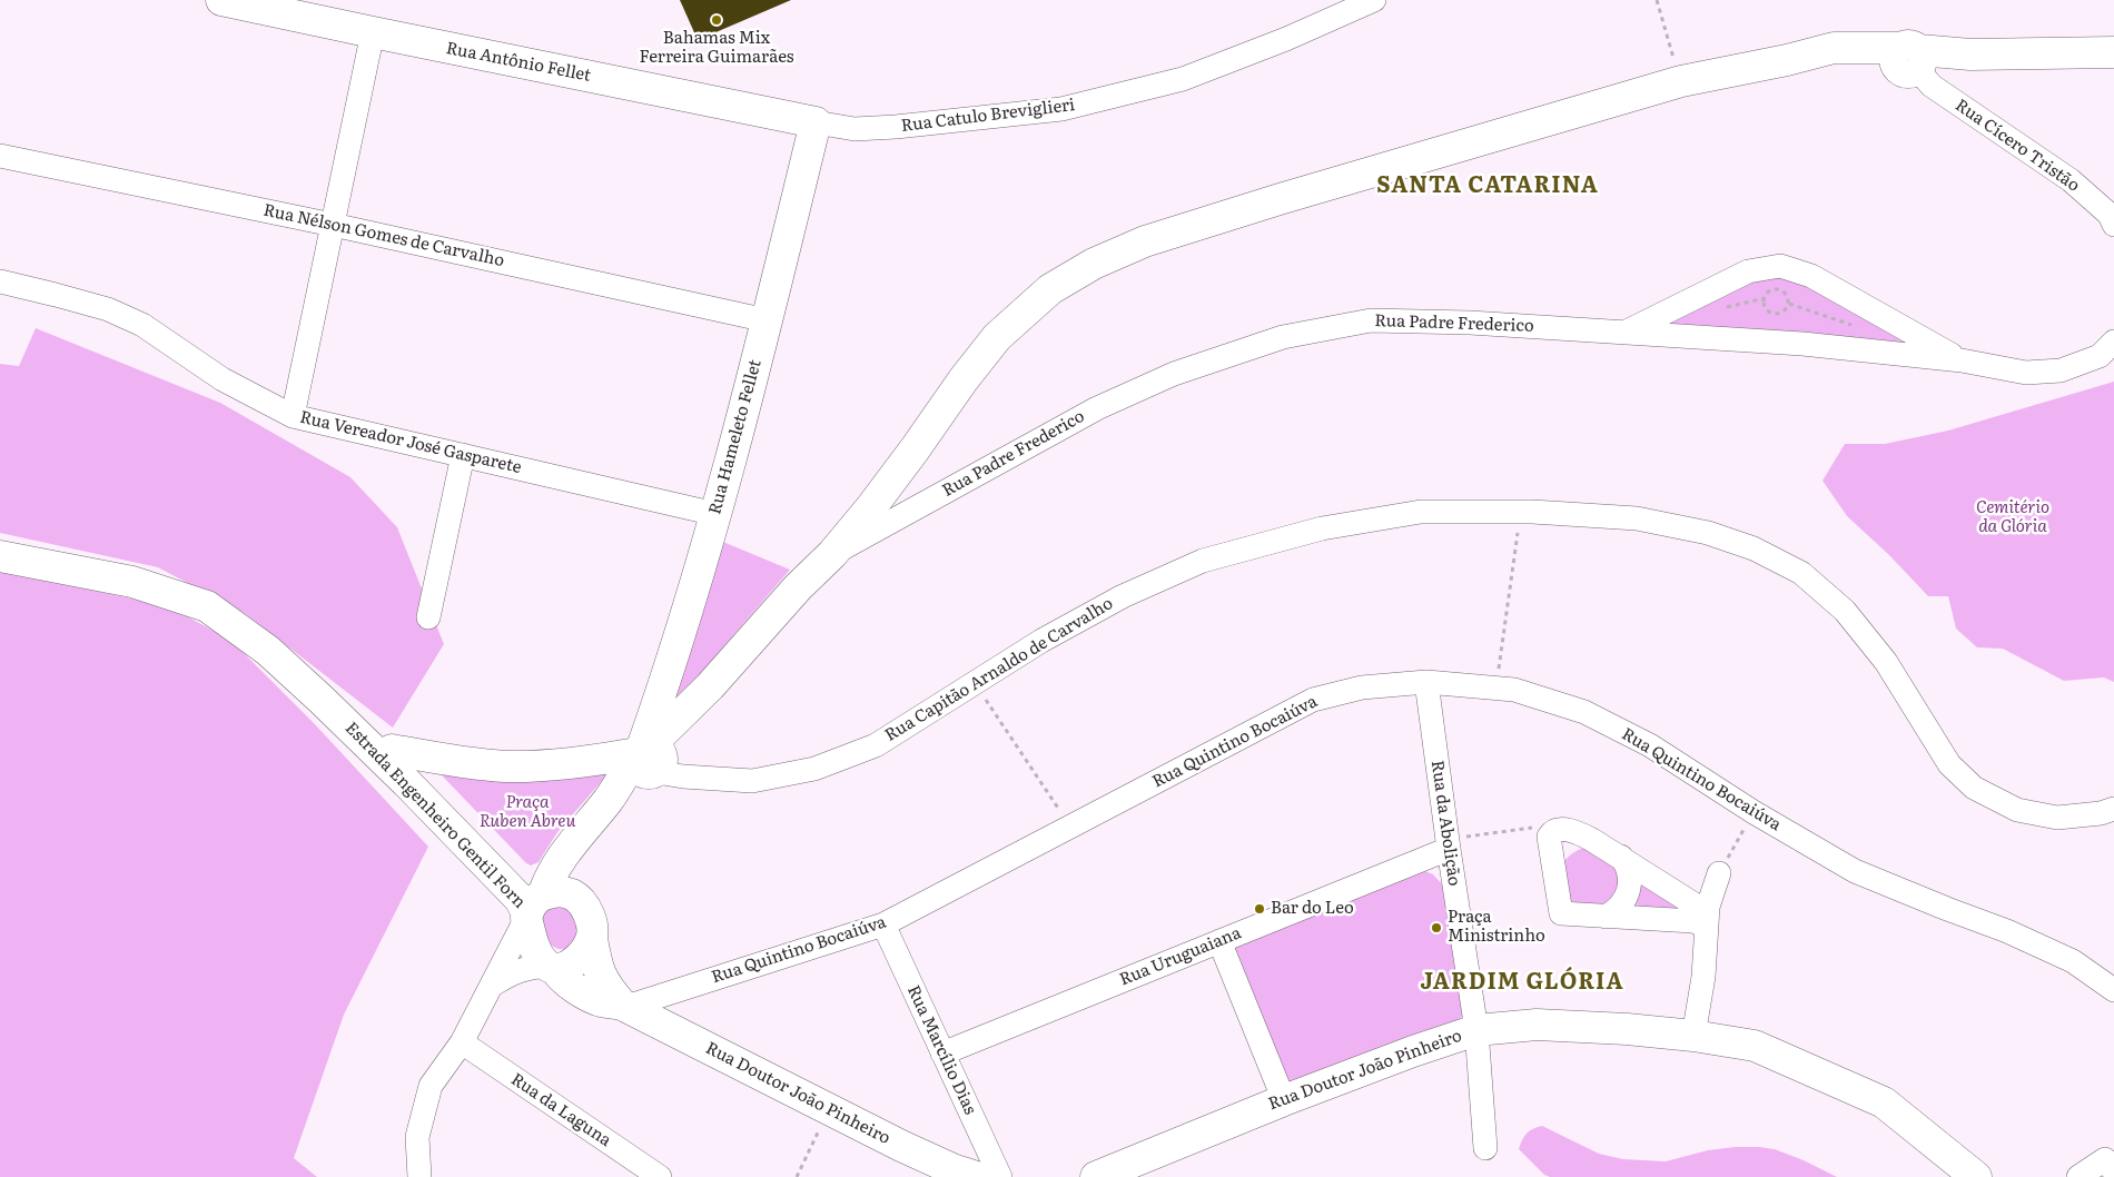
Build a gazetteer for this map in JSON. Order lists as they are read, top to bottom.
{
  "streets": {
    "main road": [
      "Rua Antônio Fellet",
      "Rua Hameleto Fellet",
      "Estrada Engenheiro Gentil Forn",
      "Rua Doutor João Pinheiro"
    ],
    "street": [
      "Rua Catulo Breviglieri",
      "Rua Cícero Tristão",
      "Rua Nélson Gomes de Carvalho",
      "Rua Padre Frederico",
      "Rua Vereador José Gasparete",
      "Rua Capitão Arnaldo de Carvalho",
      "Rua Quintino Bocaiúva",
      "Rua da Abolição",
      "Rua Uruguaiana",
      "Rua Marcílio Dias",
      "Rua da Laguna"
    ]
  },
  "crossings": [
    ["Rua Antônio Fellet", "Rua Catulo Breviglieri"],
    ["Rua Antônio Fellet", "Rua Hameleto Fellet"],
    ["Rua Catulo Breviglieri", "Rua Hameleto Fellet"],
    ["Rua Nélson Gomes de Carvalho", "Rua Hameleto Fellet"],
    ["Rua Hameleto Fellet", "Rua Vereador José Gasparete"],
    ["Rua Hameleto Fellet", "Rua Capitão Arnaldo de Carvalho"],
    ["Rua Quintino Bocaiúva", "Rua da Abolição"],
    ["Rua Quintino Bocaiúva", "Rua Marcílio Dias"],
    ["Rua Quintino Bocaiúva", "Rua Doutor João Pinheiro"],
    ["Estrada Engenheiro Gentil Forn", "Rua Doutor João Pinheiro"],
    ["Rua da Abolição", "Rua Uruguaiana"],
    ["Rua da Abolição", "Rua Doutor João Pinheiro"],
    ["Rua Uruguaiana", "Rua Marcílio Dias"]
  ],
  "districts": ["SANTA CATARINA", "JARDIM GLÓRIA"],
  "parks": ["Cemitério da Glória", "Praça Ruben Abreu"],
  "places": ["Bahamas Mix Ferreira Guimarães", "Bar do Leo", "Praça Ministrinho"]
}
